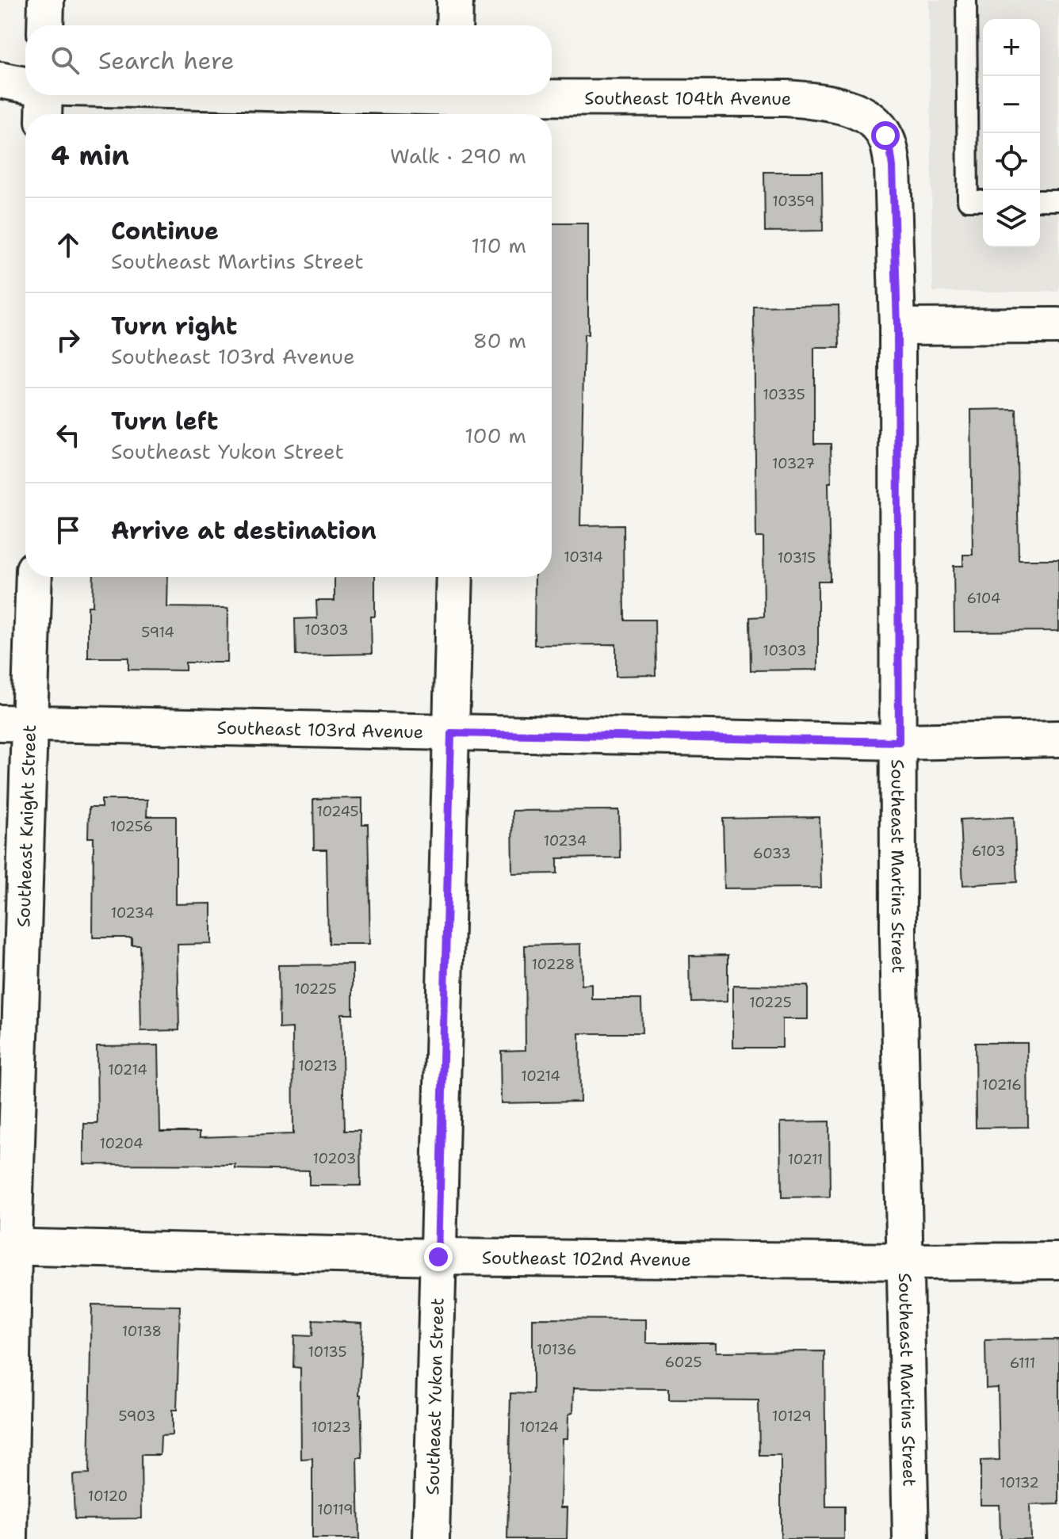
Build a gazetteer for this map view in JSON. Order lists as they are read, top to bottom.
{
  "streets": {
    "street": [
      "Southeast 104th Avenue",
      "Southeast 103rd Avenue",
      "Southeast Knight Street",
      "Southeast Martins Street",
      "Southeast 102nd Avenue",
      "Southeast Yukon Street"
    ]
  },
  "crossings": [
    ["Southeast 104th Avenue", "Southeast Martins Street"],
    ["Southeast 103rd Avenue", "Southeast Knight Street"],
    ["Southeast 103rd Avenue", "Southeast Martins Street"],
    ["Southeast 103rd Avenue", "Southeast Yukon Street"],
    ["Southeast Knight Street", "Southeast 102nd Avenue"],
    ["Southeast Martins Street", "Southeast 102nd Avenue"],
    ["Southeast 102nd Avenue", "Southeast Yukon Street"]
  ],
  "house_numbers": [
    "10359",
    "10335",
    "10327",
    "10314",
    "10315",
    "6104",
    "10303",
    "5914",
    "10303",
    "10245",
    "10256",
    "10234",
    "6103",
    "6033",
    "10234",
    "10228",
    "10225",
    "10225",
    "10213",
    "10214",
    "10214",
    "10216",
    "10204",
    "10203",
    "10211",
    "10138",
    "10136",
    "10135",
    "6025",
    "6111",
    "5903",
    "10129",
    "10123",
    "10124",
    "10132",
    "10120",
    "10119"
  ],
  "page": {
    "map_buttons": ["+", "−"],
    "search": "Search here",
    "heading": ["4 min", "Walk · 290 m"],
    "list": [
      ["Continue", "Southeast Martins Street", "110 m"],
      ["Turn right", "Southeast 103rd Avenue", "80 m"],
      ["Turn left", "Southeast Yukon Street", "100 m"],
      "Arrive at destination"
    ]
  }
}
